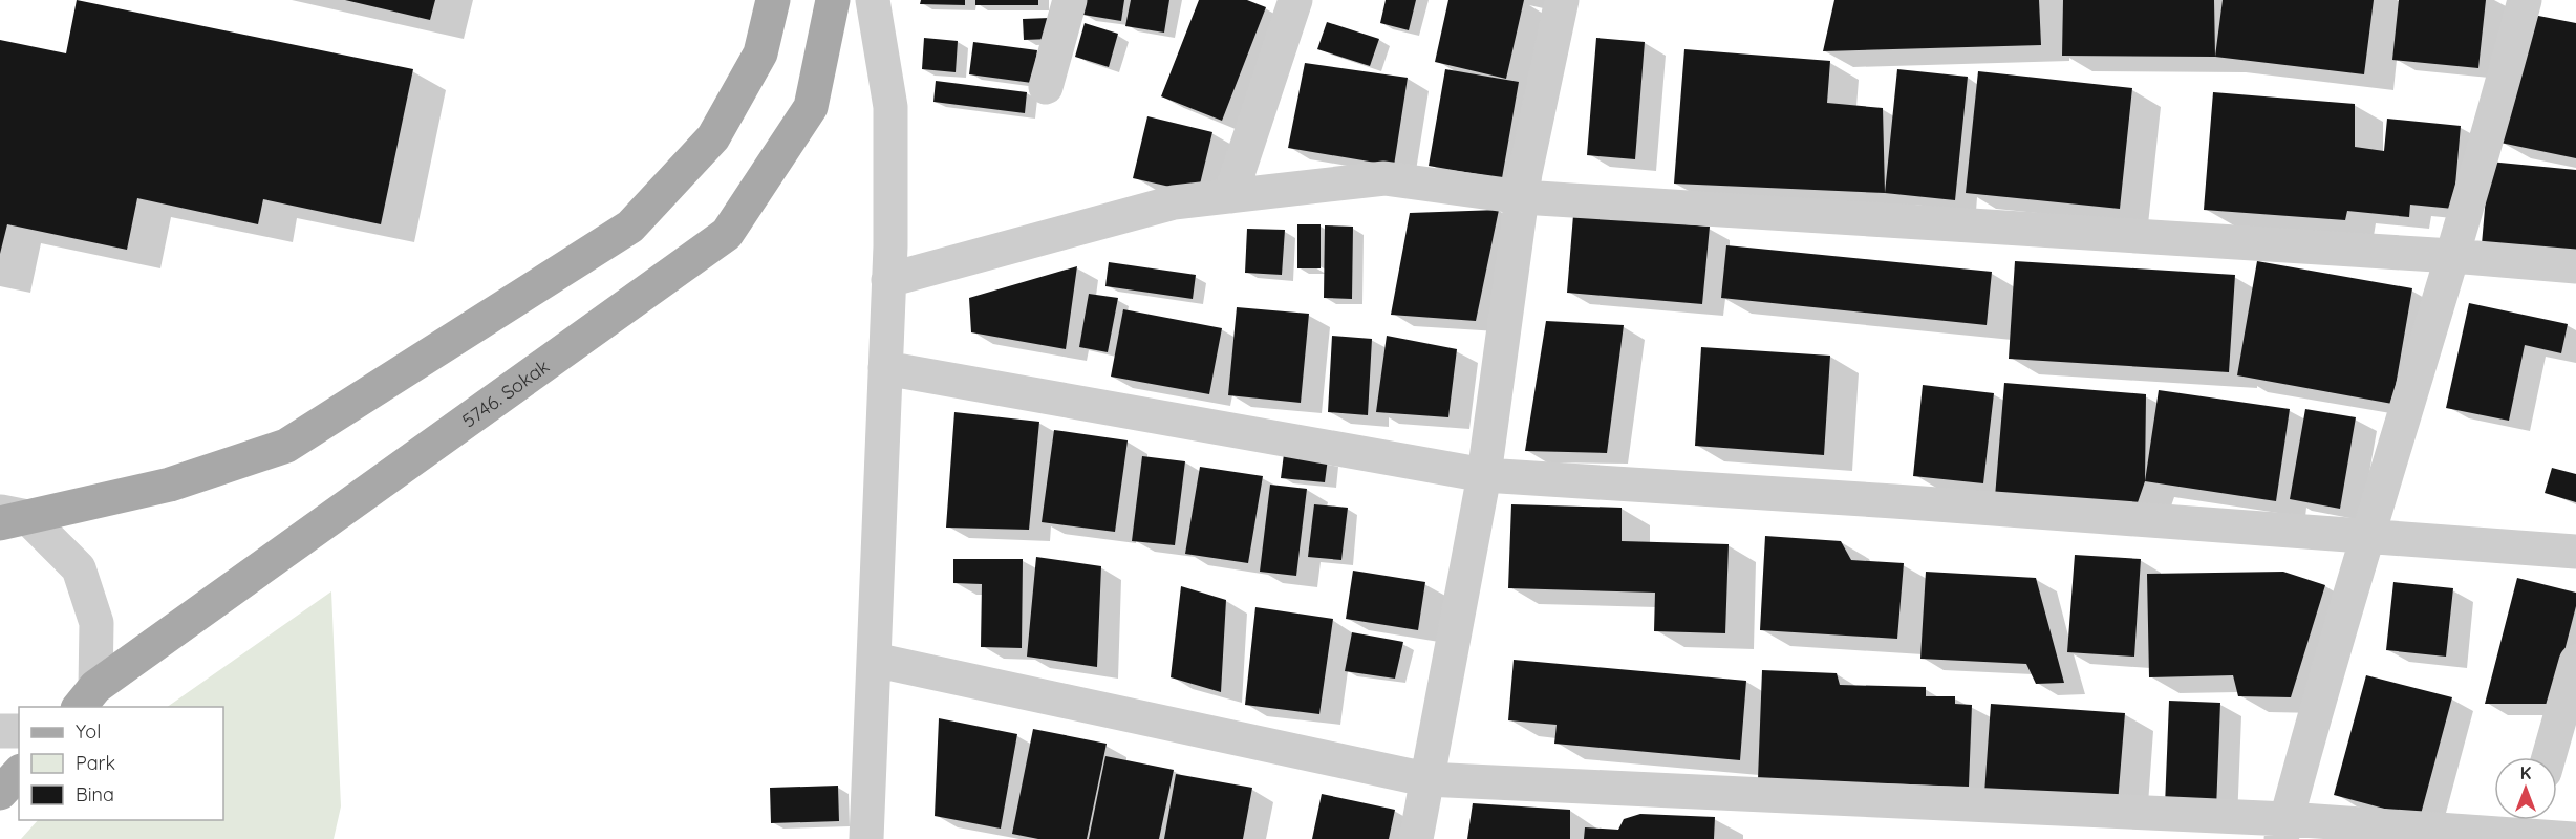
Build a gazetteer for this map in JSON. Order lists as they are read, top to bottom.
{
  "streets": {
    "main road": ["5746. Sokak"]
  },
  "legend": ["Yol", "Park", "Bina"],
  "north": "top"
}
